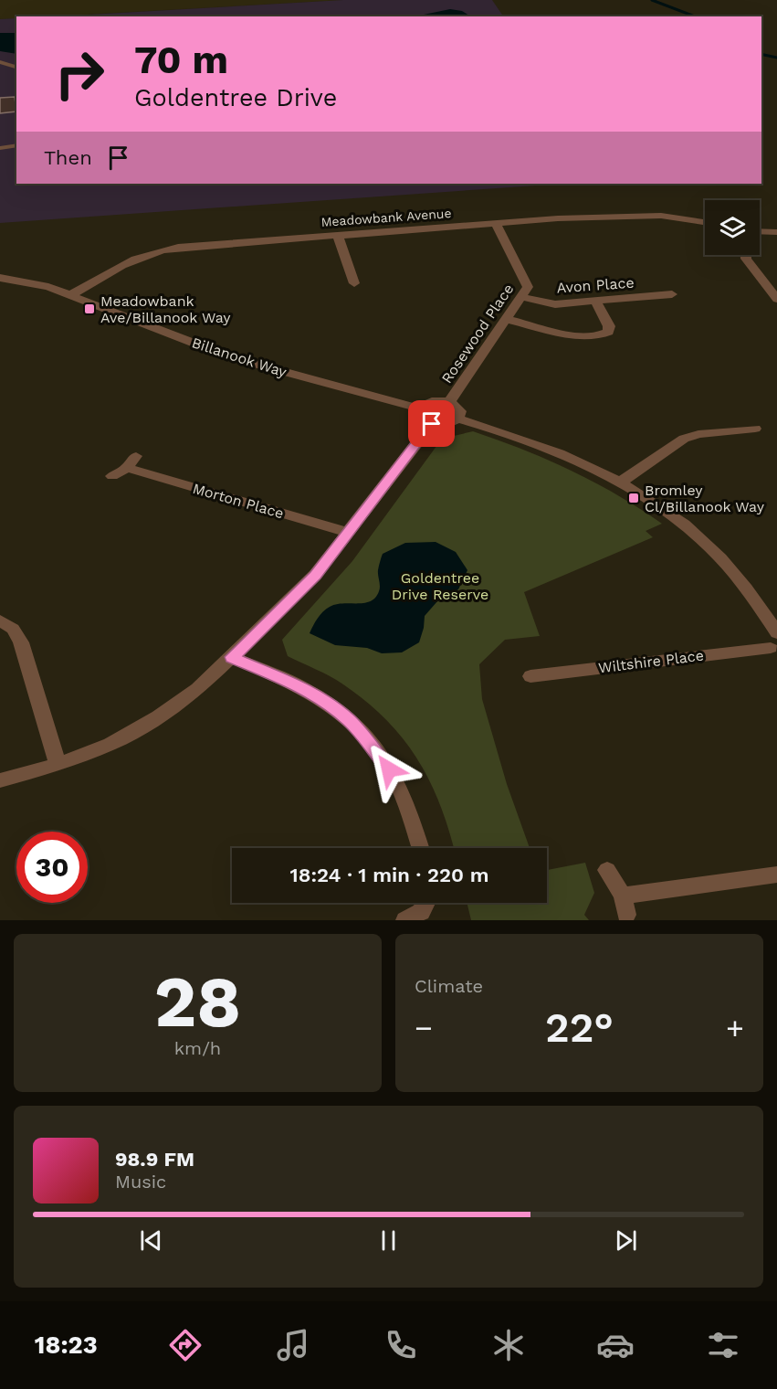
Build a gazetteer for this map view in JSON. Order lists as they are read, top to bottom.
{
  "streets": {
    "street": [
      "Meadowbank Avenue",
      "Avon Place",
      "Rosewood Place",
      "Billanook Way",
      "Morton Place",
      "Wiltshire Place"
    ]
  },
  "crossings": [
    ["Meadowbank Avenue", "Rosewood Place"],
    ["Meadowbank Avenue", "Billanook Way"],
    ["Avon Place", "Rosewood Place"]
  ],
  "parks": ["Goldentree Drive Reserve"],
  "places": {
    "transit": ["Meadowbank Ave/Billanook Way", "Bromley Cl/Billanook Way"]
  },
  "page": {
    "turn": ["70 m", "Goldentree Drive"],
    "then": "Then",
    "limit": "30",
    "trip": "18:24 · 1 min · 220 m",
    "tile": [
      ["28", "km/h"],
      "Climate"
    ],
    "heat": ["−", "22°", "+"],
    "song": ["98.9 FM", "Music"],
    "tabs": "18:23"
  }
}
